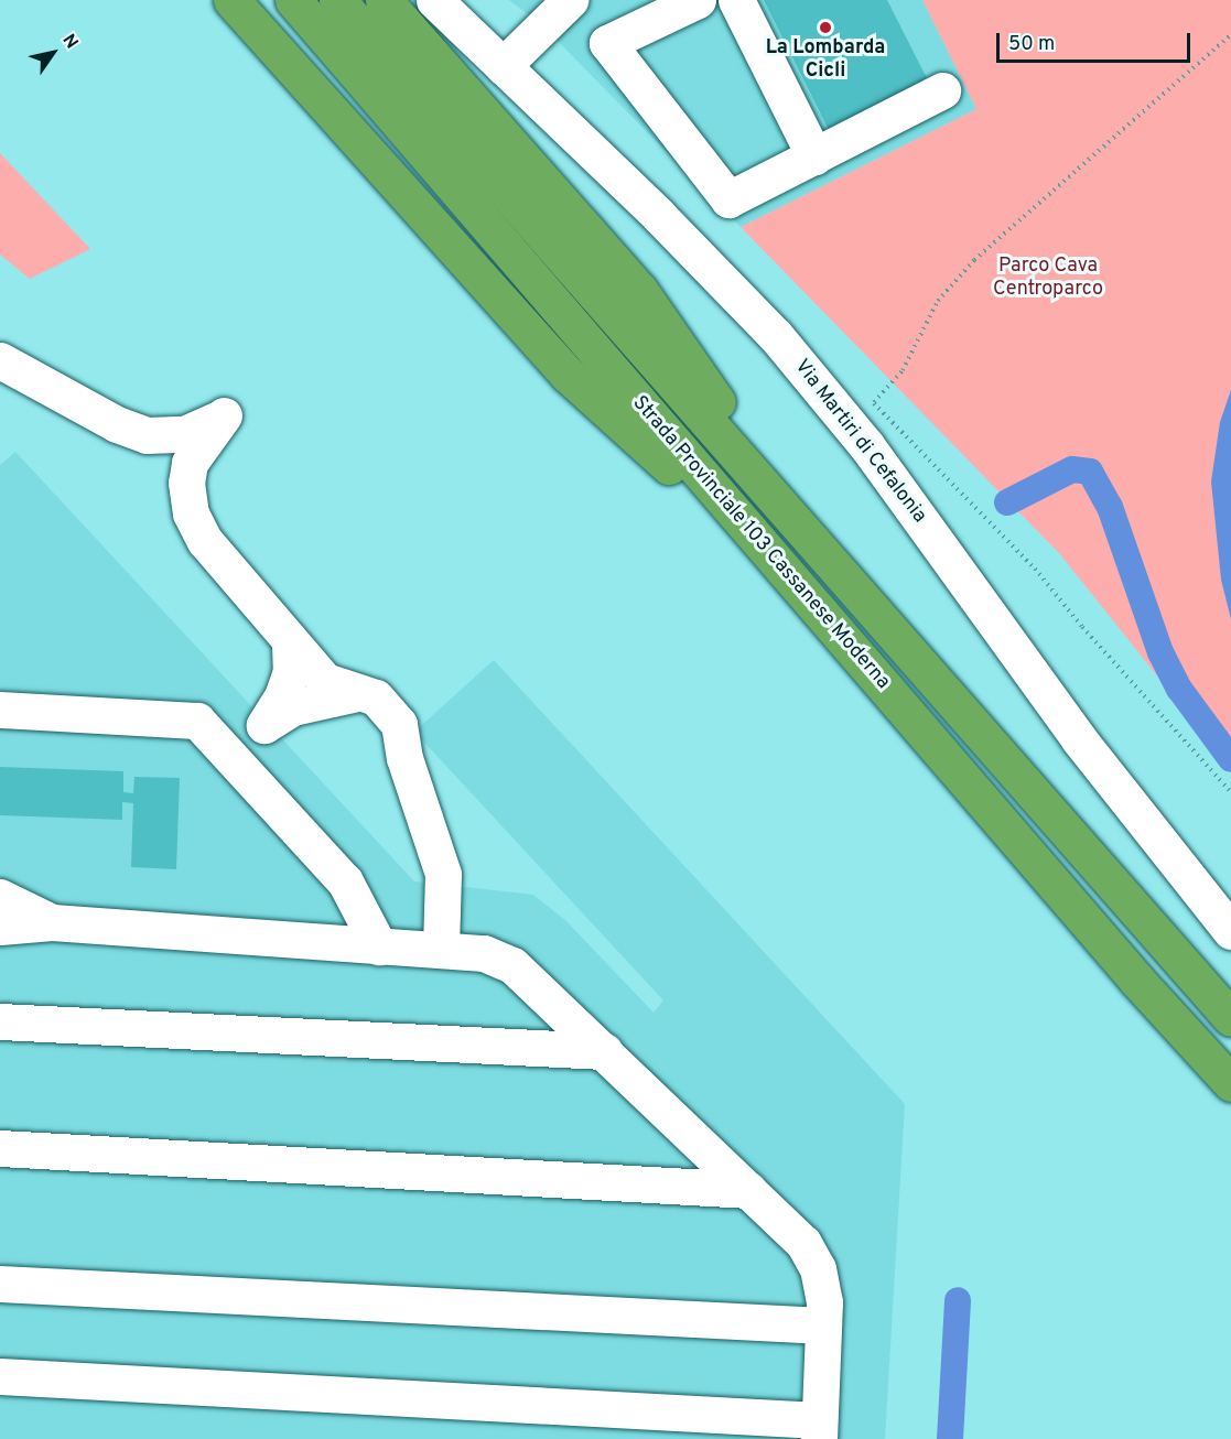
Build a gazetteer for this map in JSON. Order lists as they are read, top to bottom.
{
  "streets": {
    "highway": ["Strada Provinciale 103 Cassanese Moderna"],
    "street": ["Via Martiri di Cefalonia"]
  },
  "parks": ["Parco Cava Centroparco"],
  "places": ["La Lombarda Cicli"],
  "scale_bar": "50 m",
  "north": "top right"
}
